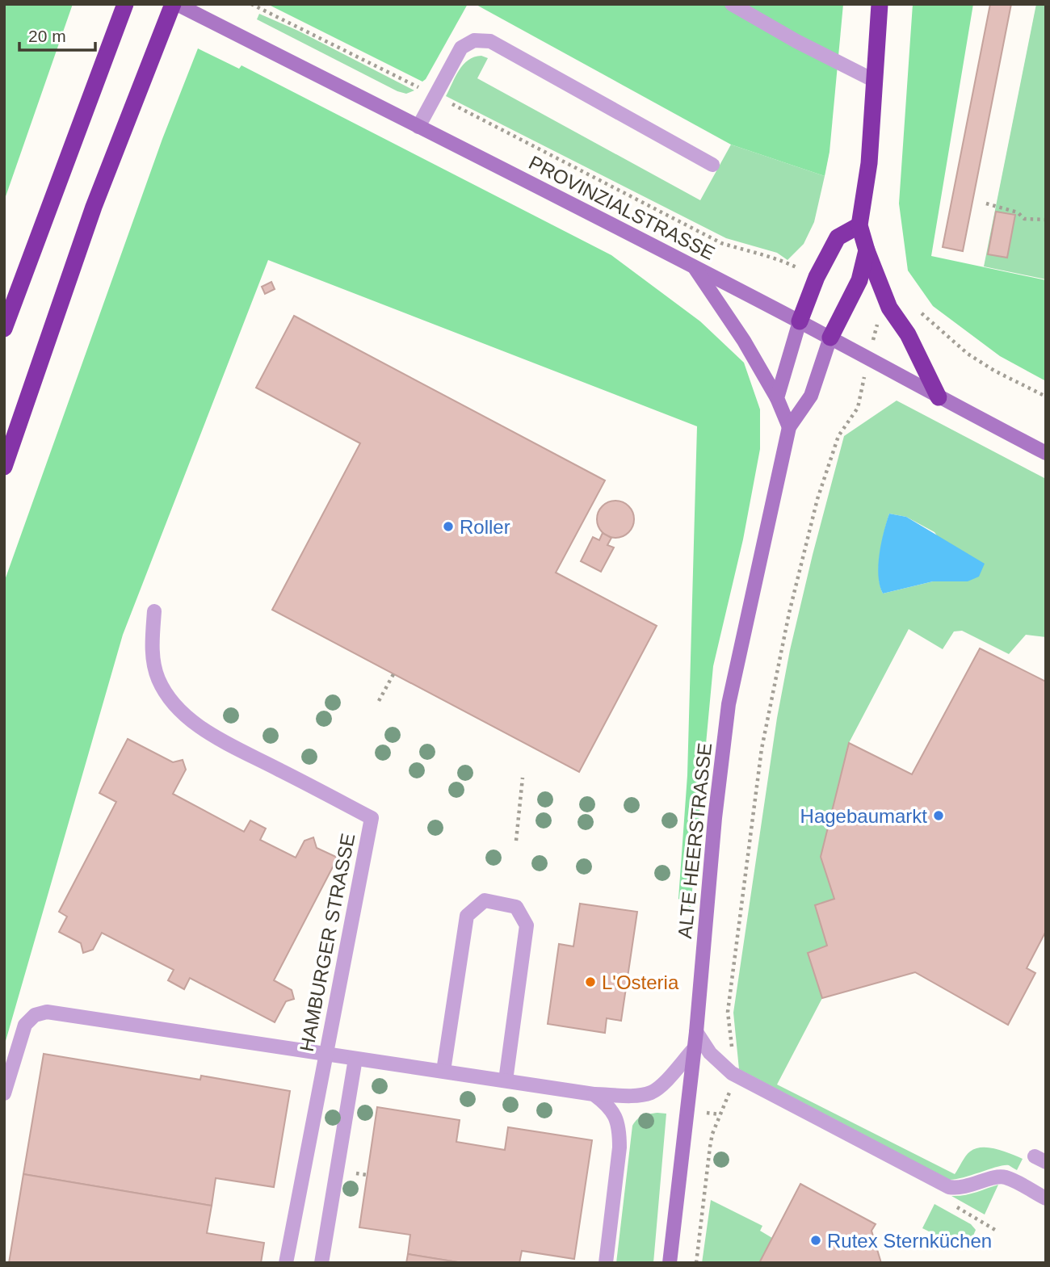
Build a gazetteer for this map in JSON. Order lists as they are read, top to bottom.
{
  "streets": {
    "street": ["PROVINZIALSTRASSE", "ALTE HEERSTRASSE", "HAMBURGER STRASSE"]
  },
  "crossings": [
    ["PROVINZIALSTRASSE", "ALTE HEERSTRASSE"]
  ],
  "places": [
    "Roller",
    "Hagebaumarkt",
    "L'Osteria",
    "Rutex Sternküchen"
  ],
  "scale_bar": "20 m"
}
